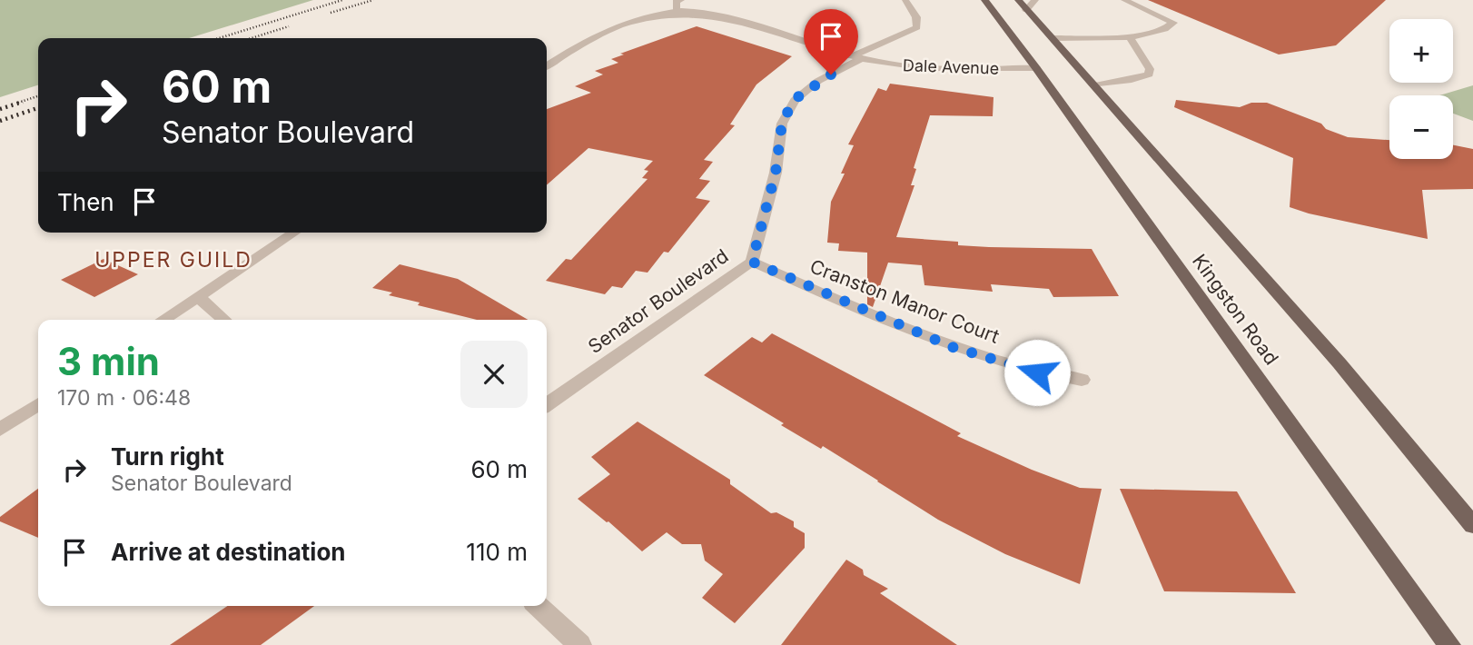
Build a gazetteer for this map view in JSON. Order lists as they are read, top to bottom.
{
  "streets": {
    "main road": ["Kingston Road"],
    "street": ["Dale Avenue", "Senator Boulevard", "Cranston Manor Court"]
  },
  "crossings": [
    ["Dale Avenue", "Senator Boulevard"],
    ["Dale Avenue", "Kingston Road"],
    ["Senator Boulevard", "Cranston Manor Court"]
  ],
  "districts": ["UPPER GUILD"],
  "page": {
    "map_buttons": ["+", "−"],
    "turn": ["60 m", "Senator Boulevard"],
    "then": "Then",
    "heading": ["3 min", "170 m · 06:48"],
    "list": [
      {
        "name": "Turn right",
        "note": "Senator Boulevard",
        "value": "60 m"
      },
      {
        "name": "Arrive at destination",
        "value": "110 m"
      }
    ]
  }
}
